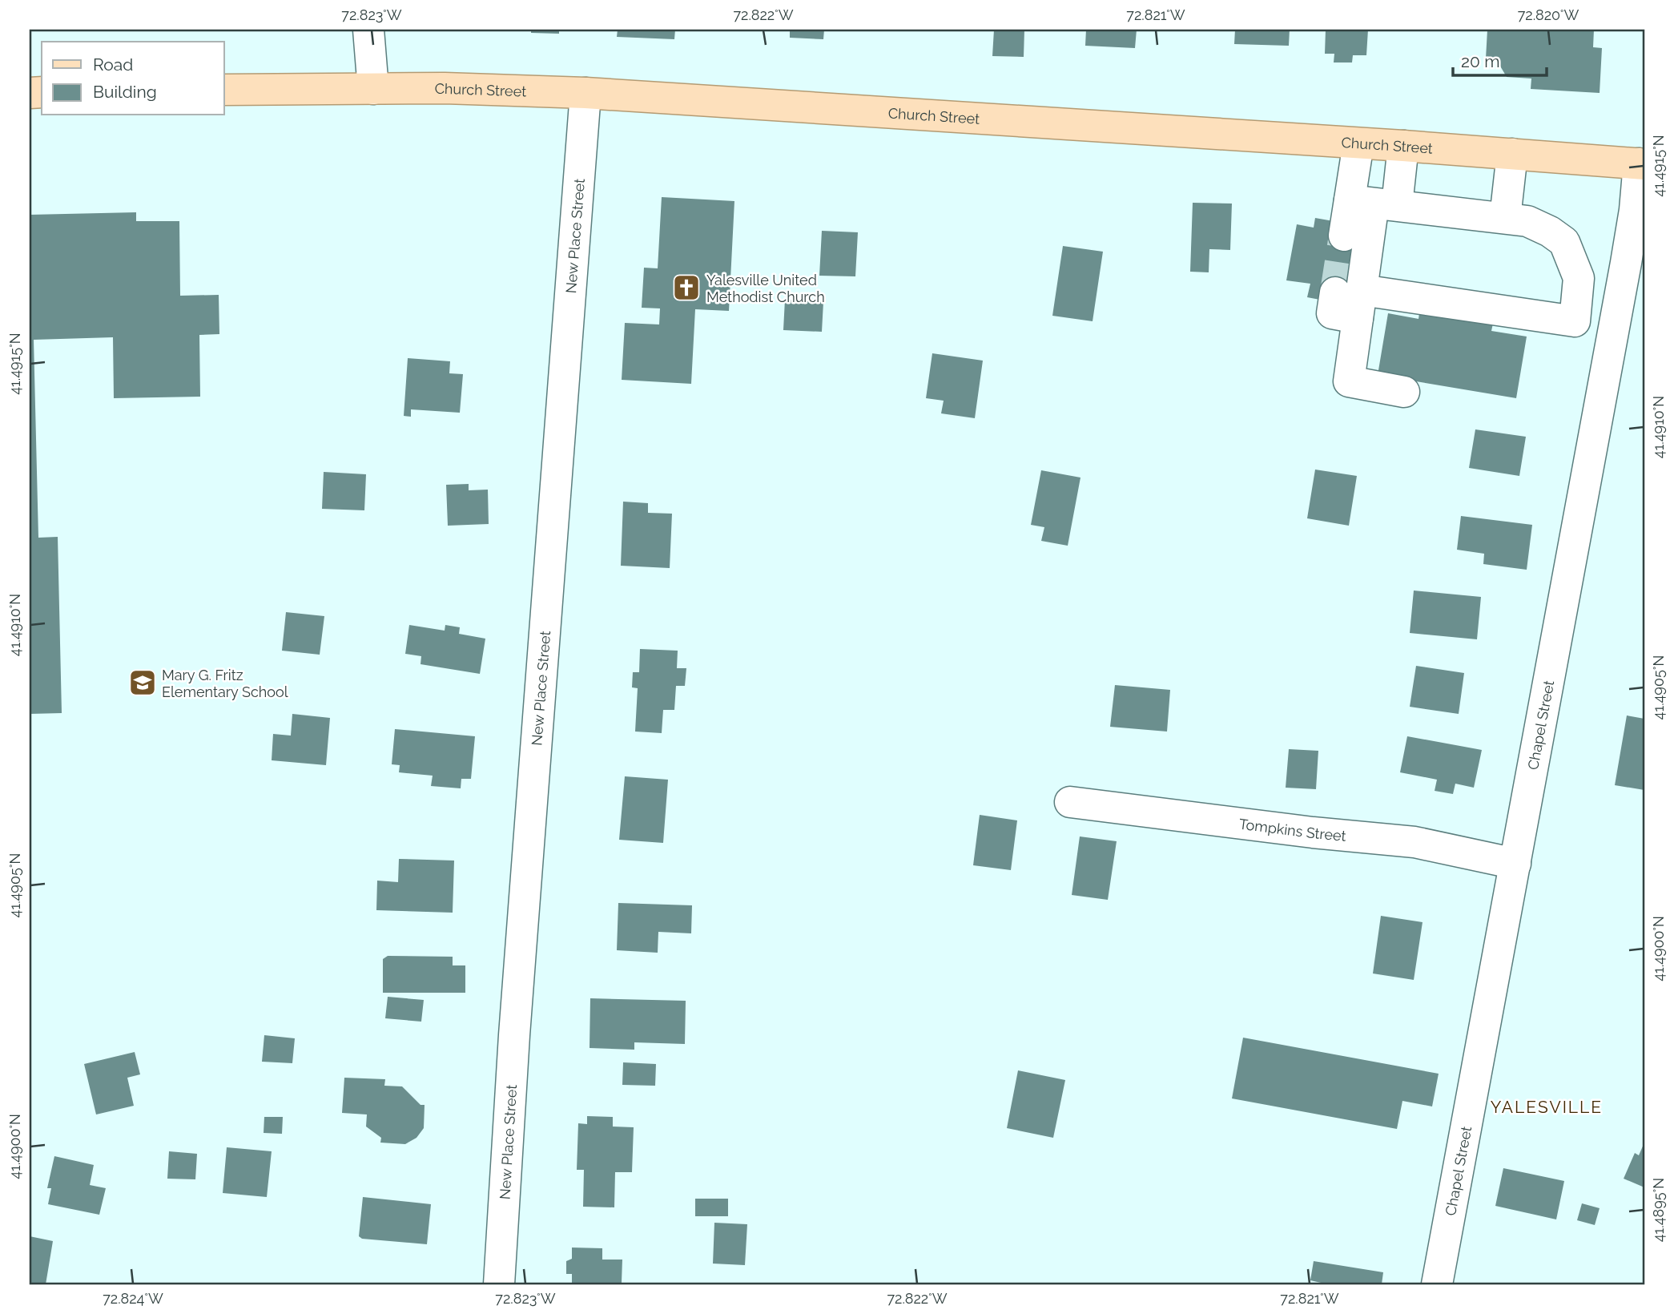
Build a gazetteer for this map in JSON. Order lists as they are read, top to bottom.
{
  "streets": {
    "main road": ["Church Street"],
    "street": ["New Place Street", "Chapel Street", "Tompkins Street"]
  },
  "crossings": [
    ["Church Street", "New Place Street"],
    ["Church Street", "Chapel Street"],
    ["Chapel Street", "Tompkins Street"]
  ],
  "districts": ["YALESVILLE"],
  "places": {
    "church": ["Yalesville United Methodist Church"],
    "school or university": ["Mary G. Fritz Elementary School"]
  },
  "legend": ["Road", "Building"],
  "scale_bar": "20 m",
  "coordinates": [
    "72.823°W",
    "72.822°W",
    "72.821°W",
    "72.820°W",
    "41.4915°N",
    "41.4910°N",
    "41.4905°N",
    "41.4900°N",
    "41.4895°N",
    "72.824°W"
  ]
}
